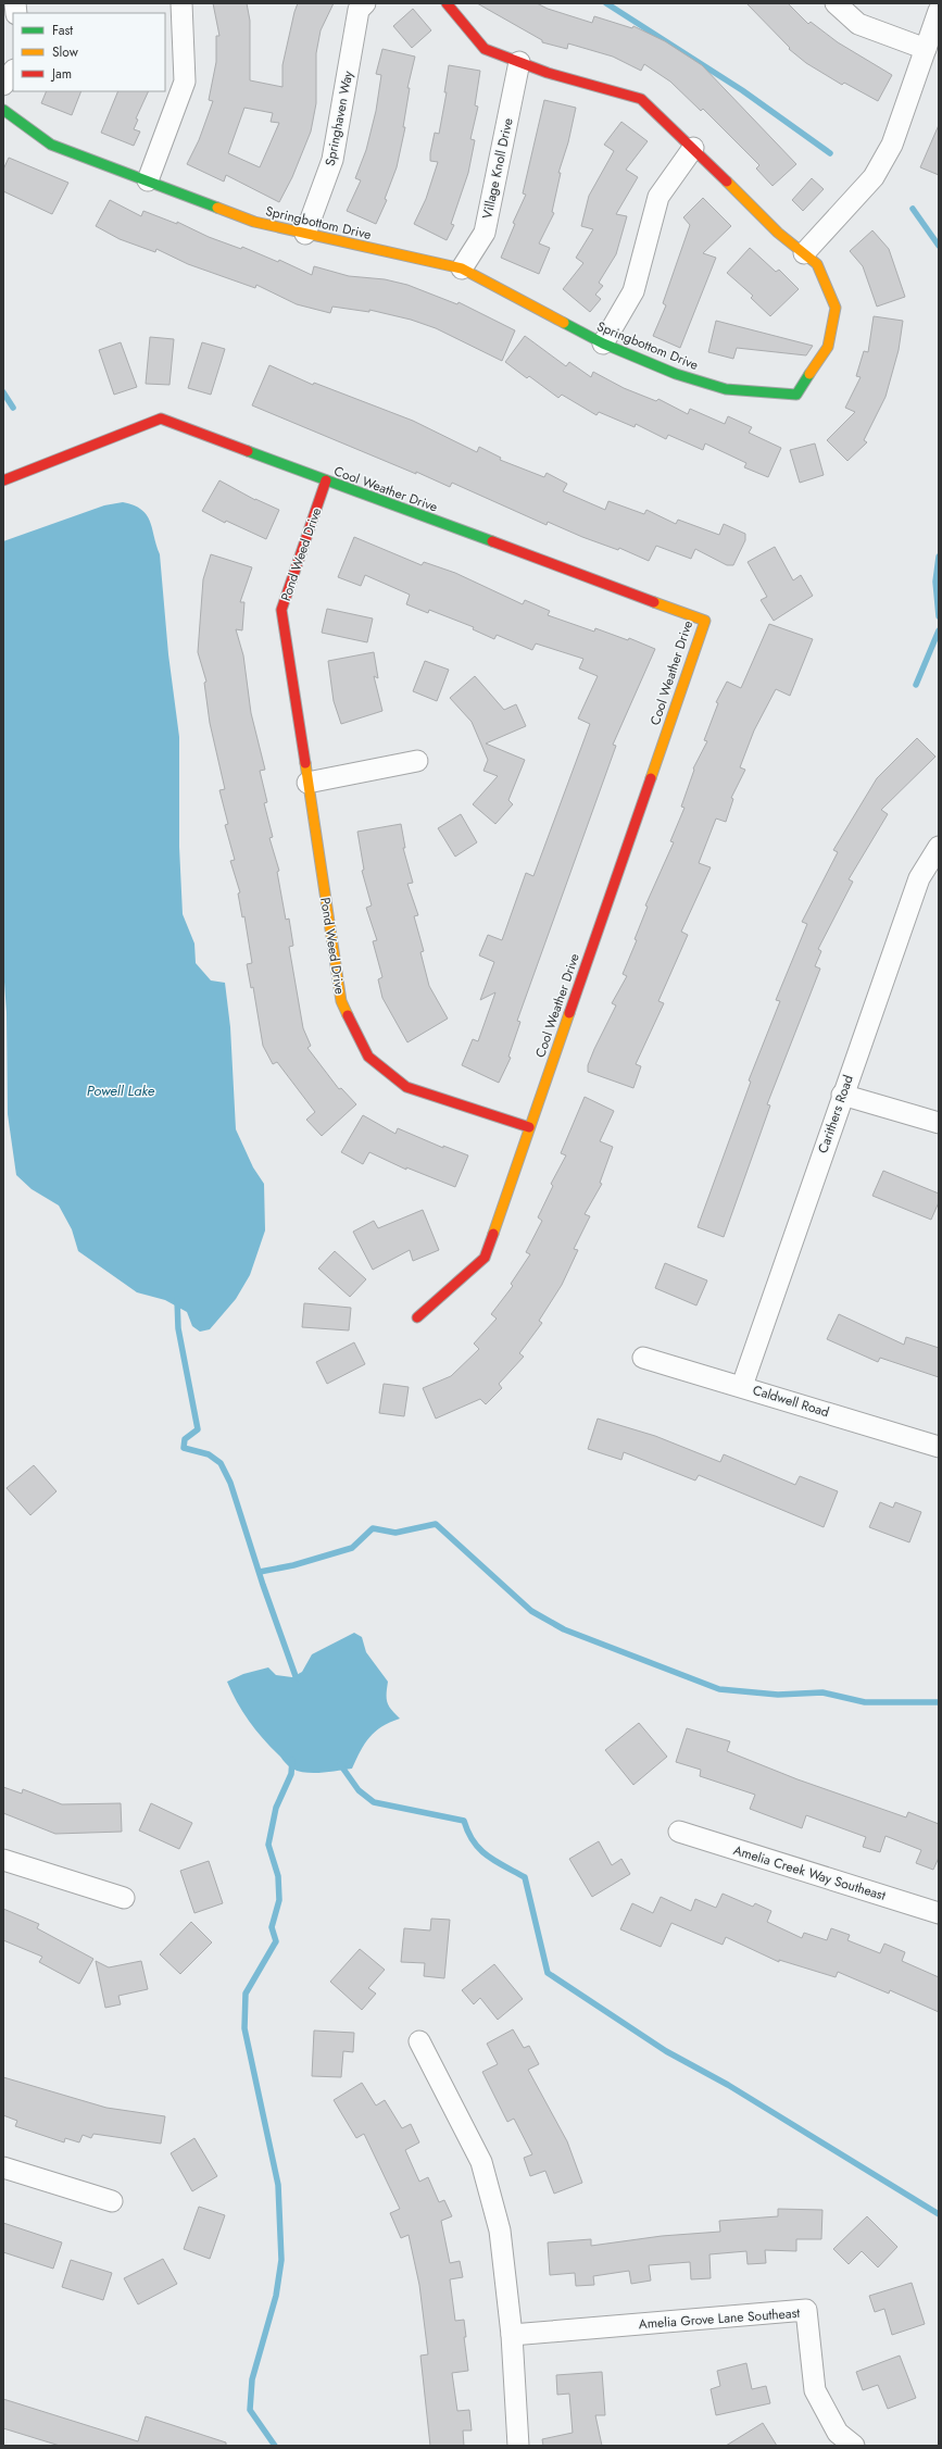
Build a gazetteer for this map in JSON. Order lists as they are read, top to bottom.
{
  "streets": {
    "street": [
      "Springhaven Way",
      "Village Knoll Drive",
      "Springbottom Drive",
      "Cool Weather Drive",
      "Pond Weed Drive",
      "Carithers Road",
      "Caldwell Road",
      "Amelia Creek Way Southeast",
      "Amelia Grove Lane Southeast"
    ]
  },
  "crossings": [
    ["Springhaven Way", "Springbottom Drive"],
    ["Village Knoll Drive", "Springbottom Drive"],
    ["Cool Weather Drive", "Pond Weed Drive"],
    ["Carithers Road", "Caldwell Road"]
  ],
  "water": ["Powell Lake"],
  "legend": ["Fast", "Slow", "Jam"]
}
